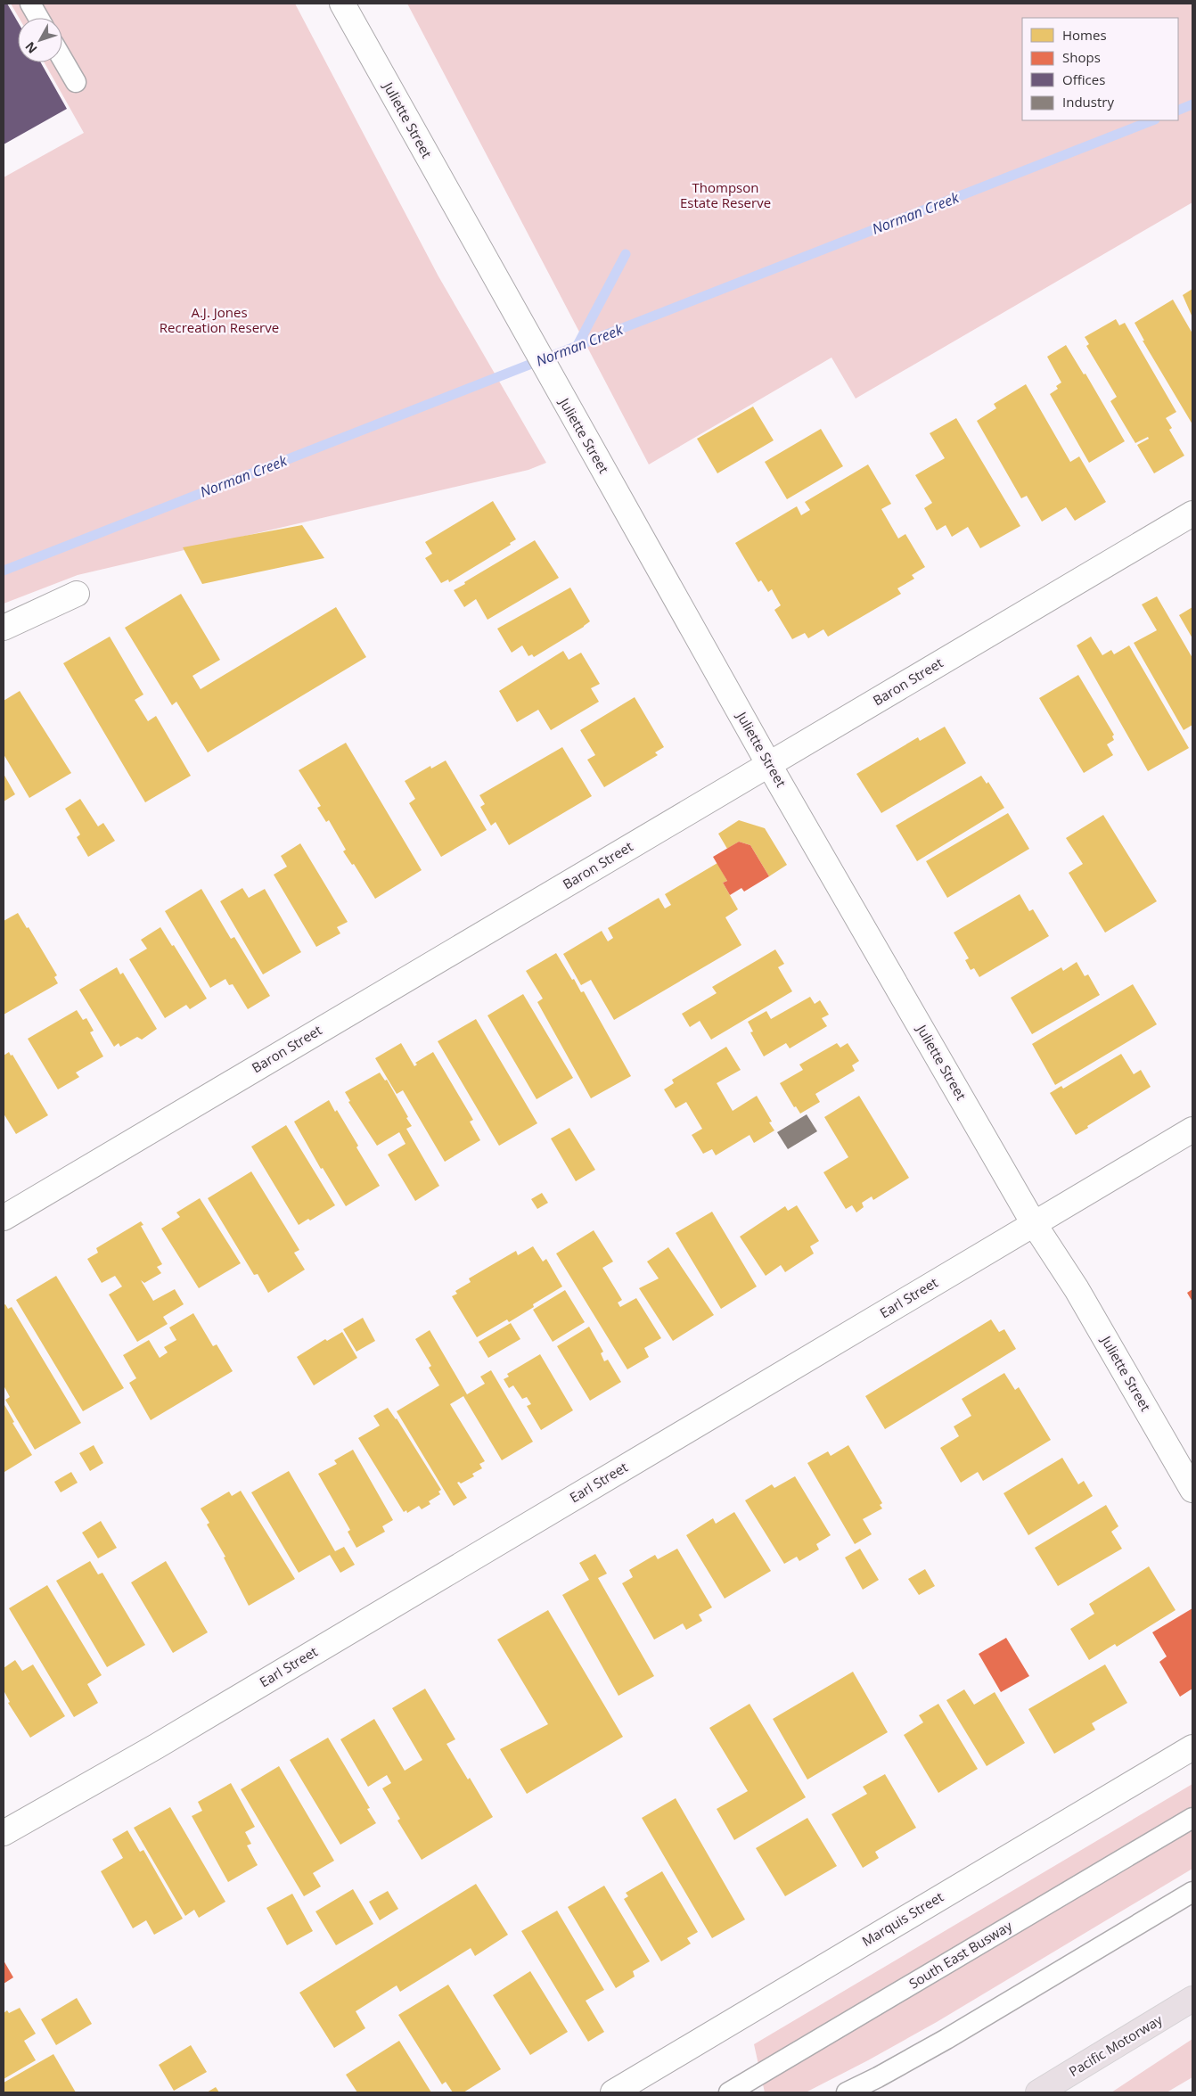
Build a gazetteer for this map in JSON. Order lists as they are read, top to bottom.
{
  "streets": {
    "highway": ["Pacific Motorway"],
    "main road": [
      "Juliette Street",
      "Baron Street",
      "Earl Street",
      "Marquis Street"
    ],
    "lane": ["South East Busway"]
  },
  "crossings": [
    ["Juliette Street", "Baron Street"],
    ["Juliette Street", "Earl Street"]
  ],
  "water": ["Norman Creek"],
  "parks": ["Thompson Estate Reserve", "A.J. Jones Recreation Reserve"],
  "legend": [
    "Homes",
    "Shops",
    "Offices",
    "Industry"
  ],
  "north": "bottom left"
}
